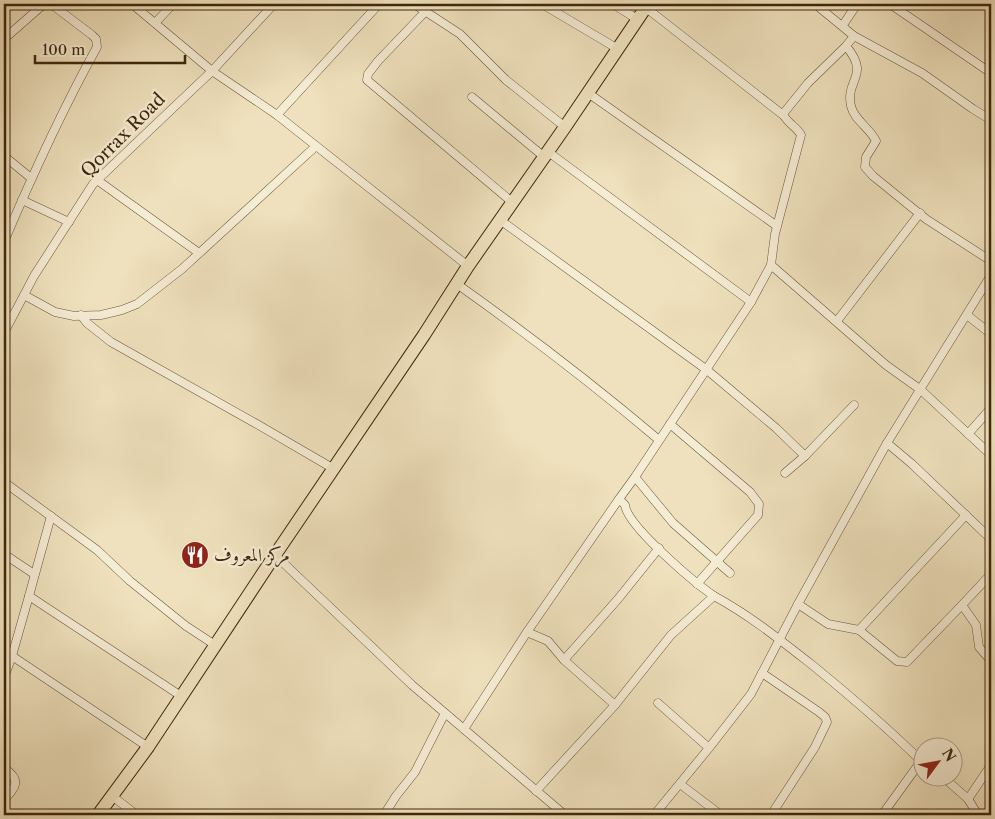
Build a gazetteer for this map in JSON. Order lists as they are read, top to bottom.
{
  "streets": {
    "street": ["Qorrax Road"]
  },
  "places": {
    "restaurant": ["مركز المعروف"]
  },
  "scale_bar": "100 m",
  "north": "top right"
}
